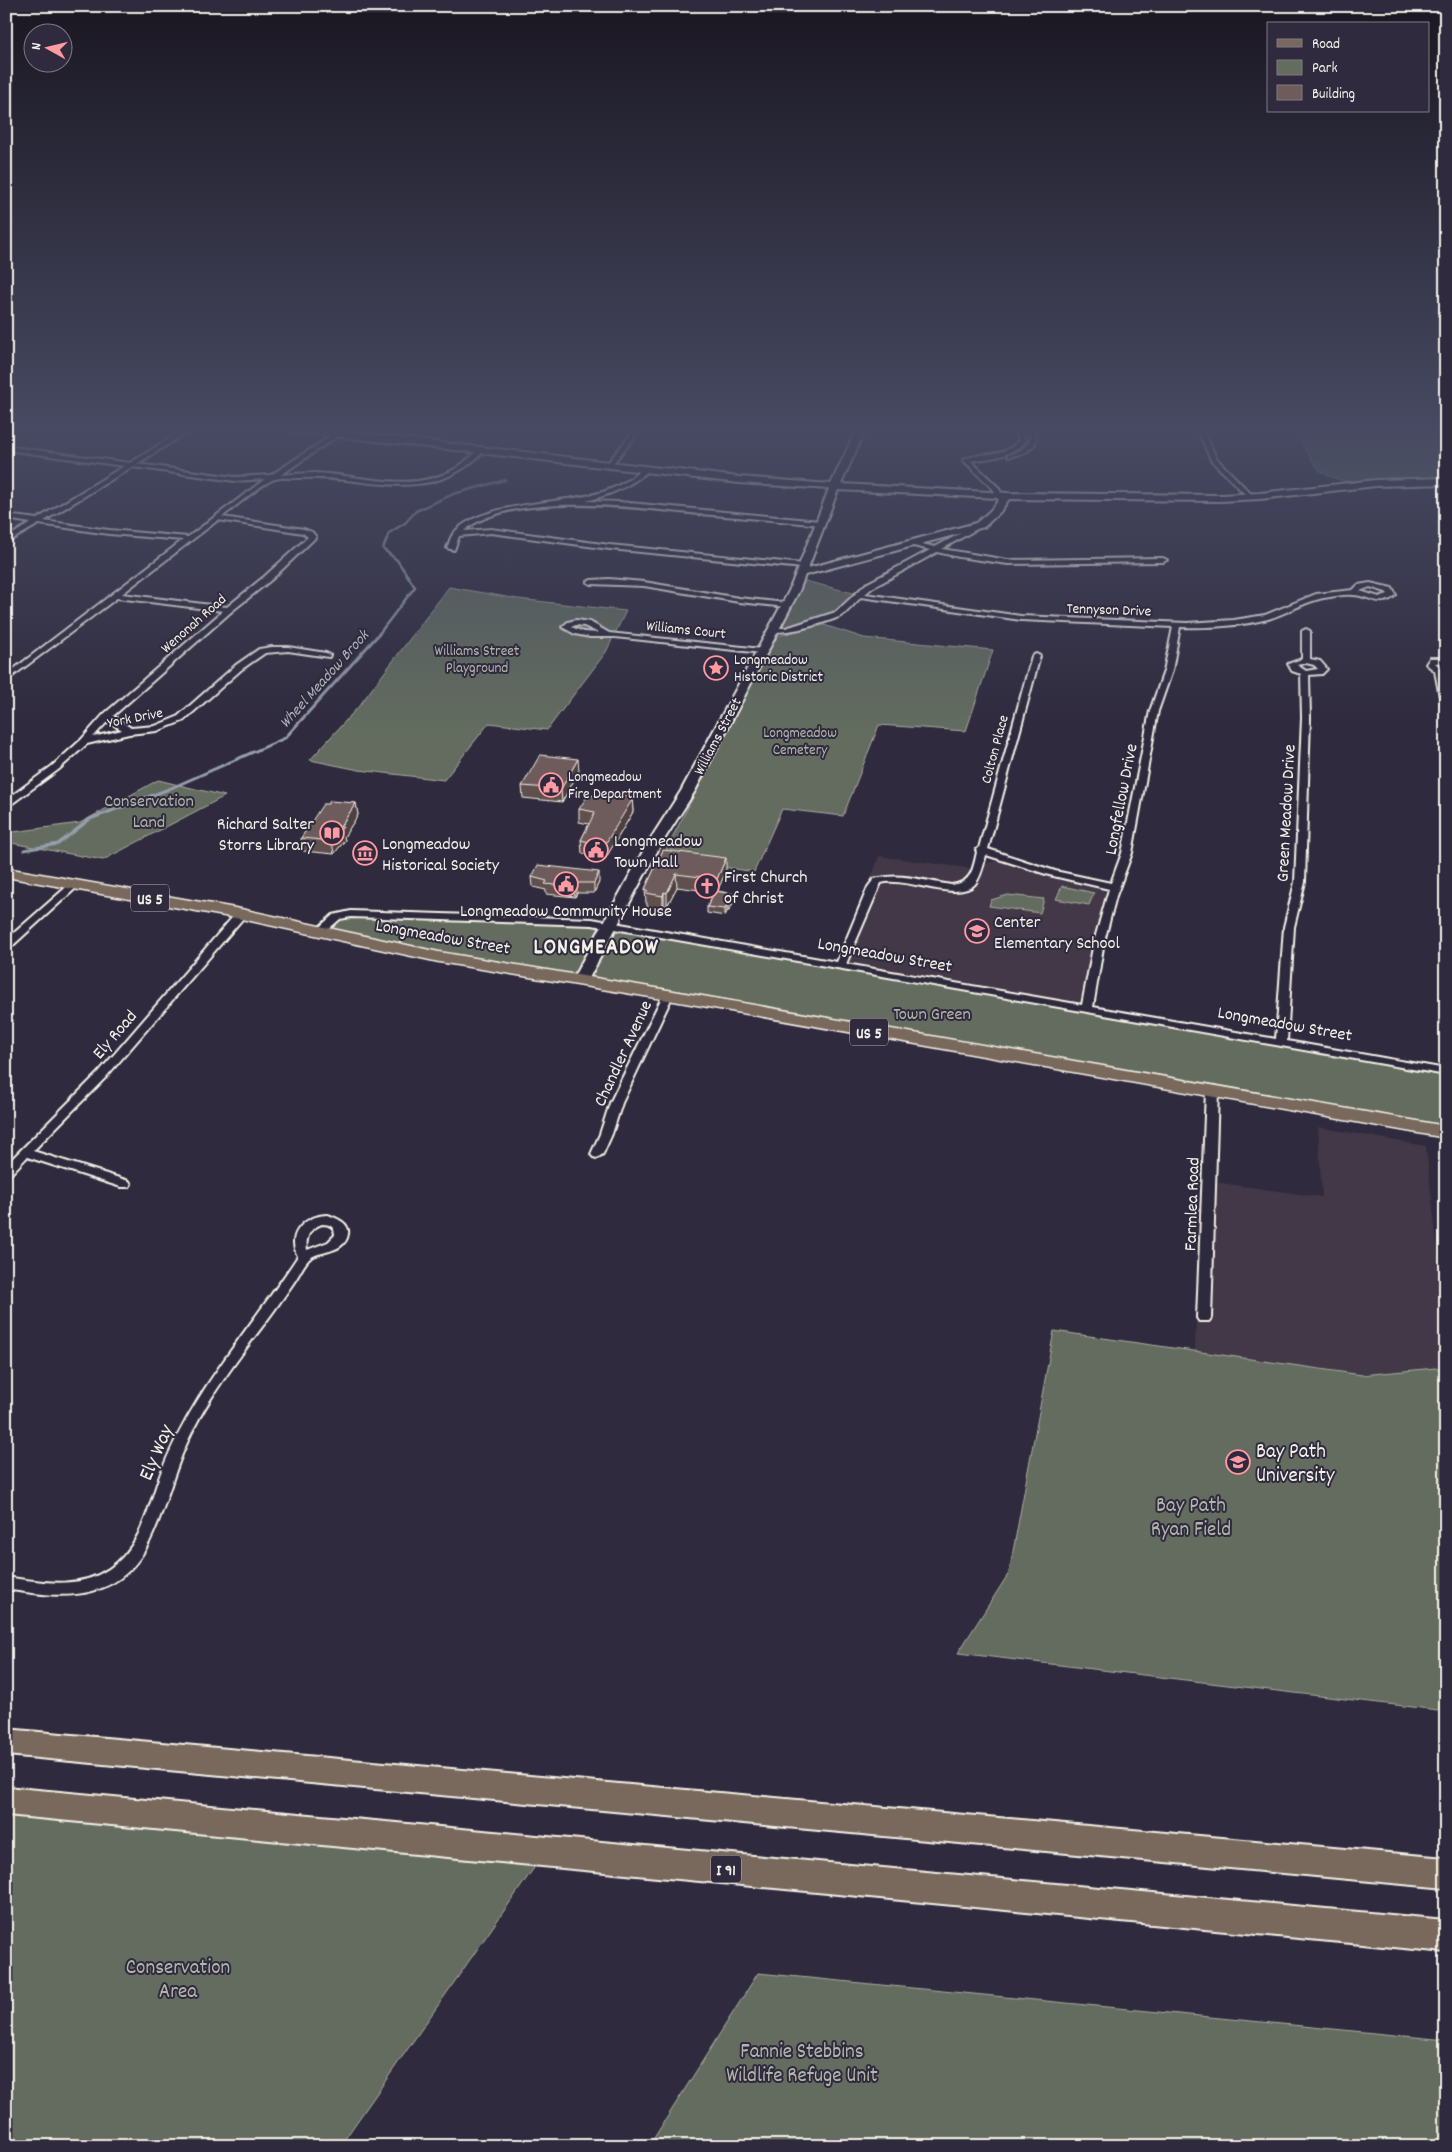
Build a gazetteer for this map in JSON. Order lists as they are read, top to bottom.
{
  "streets": {
    "highway": ["I 91"],
    "main road": ["Williams Street", "US 5", "Longmeadow Street"],
    "street": [
      "Tennyson Drive",
      "Wenonah Road",
      "Williams Court",
      "York Drive",
      "Colton Place",
      "Longfellow Drive",
      "Green Meadow Drive",
      "Ely Road",
      "Chandler Avenue",
      "Farmlea Road",
      "Ely Way"
    ]
  },
  "crossings": [
    ["Tennyson Drive", "Longfellow Drive"],
    ["Wenonah Road", "York Drive"],
    ["Williams Court", "Williams Street"],
    ["Williams Street", "Longmeadow Street"],
    ["Colton Place", "Longmeadow Street"],
    ["Longfellow Drive", "Longmeadow Street"],
    ["Green Meadow Drive", "Longmeadow Street"],
    ["Longmeadow Street", "Ely Road"],
    ["Longmeadow Street", "Chandler Avenue"],
    ["Longmeadow Street", "Farmlea Road"]
  ],
  "districts": ["LONGMEADOW"],
  "water": ["Wheel Meadow Brook"],
  "parks": [
    "Williams Street Playground",
    "Longmeadow Cemetery",
    "Conservation Land",
    "Town Green",
    "Bay Path Ryan Field",
    "Conservation Area",
    "Fannie Stebbins Wildlife Refuge Unit"
  ],
  "places": {
    "place": ["Longmeadow Historic District"],
    "public building": ["Longmeadow Fire Department", "Longmeadow Town Hall", "Longmeadow Community House"],
    "library": ["Richard Salter Storrs Library"],
    "museum": ["Longmeadow Historical Society"],
    "church": ["First Church of Christ"],
    "school or university": ["Center Elementary School", "Bay Path University"]
  },
  "legend": ["Road", "Park", "Building"],
  "north": "left"
}
